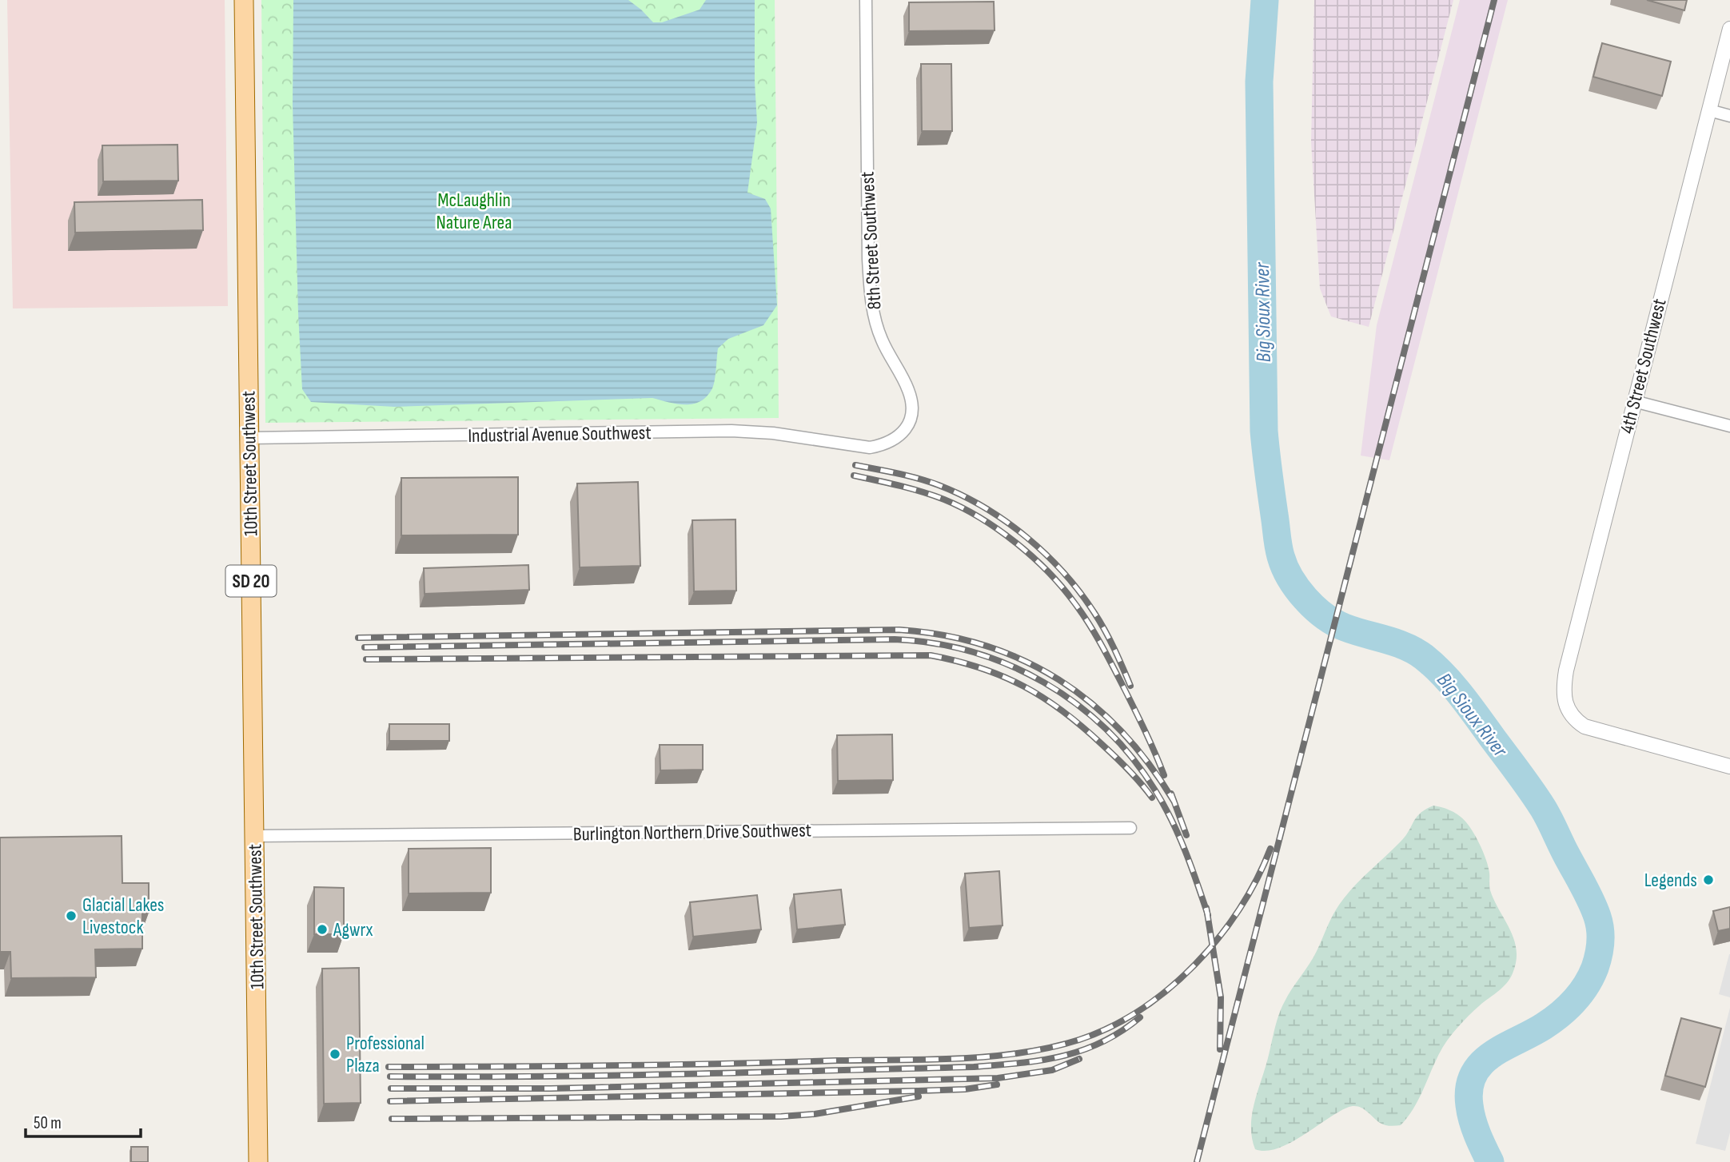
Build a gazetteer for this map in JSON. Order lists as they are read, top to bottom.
{
  "streets": {
    "main road": ["10th Street Southwest", "SD 20"],
    "street": [
      "8th Street Southwest",
      "4th Street Southwest",
      "Industrial Avenue Southwest",
      "Burlington Northern Drive Southwest"
    ]
  },
  "crossings": [
    ["8th Street Southwest", "Industrial Avenue Southwest"],
    ["Industrial Avenue Southwest", "10th Street Southwest"],
    ["10th Street Southwest", "Burlington Northern Drive Southwest"]
  ],
  "water": ["Big Sioux River"],
  "parks": ["McLaughlin Nature Area"],
  "places": [
    "Legends",
    "Glacial Lakes Livestock",
    "Agwrx",
    "Professional Plaza"
  ],
  "scale_bar": "50 m"
}
